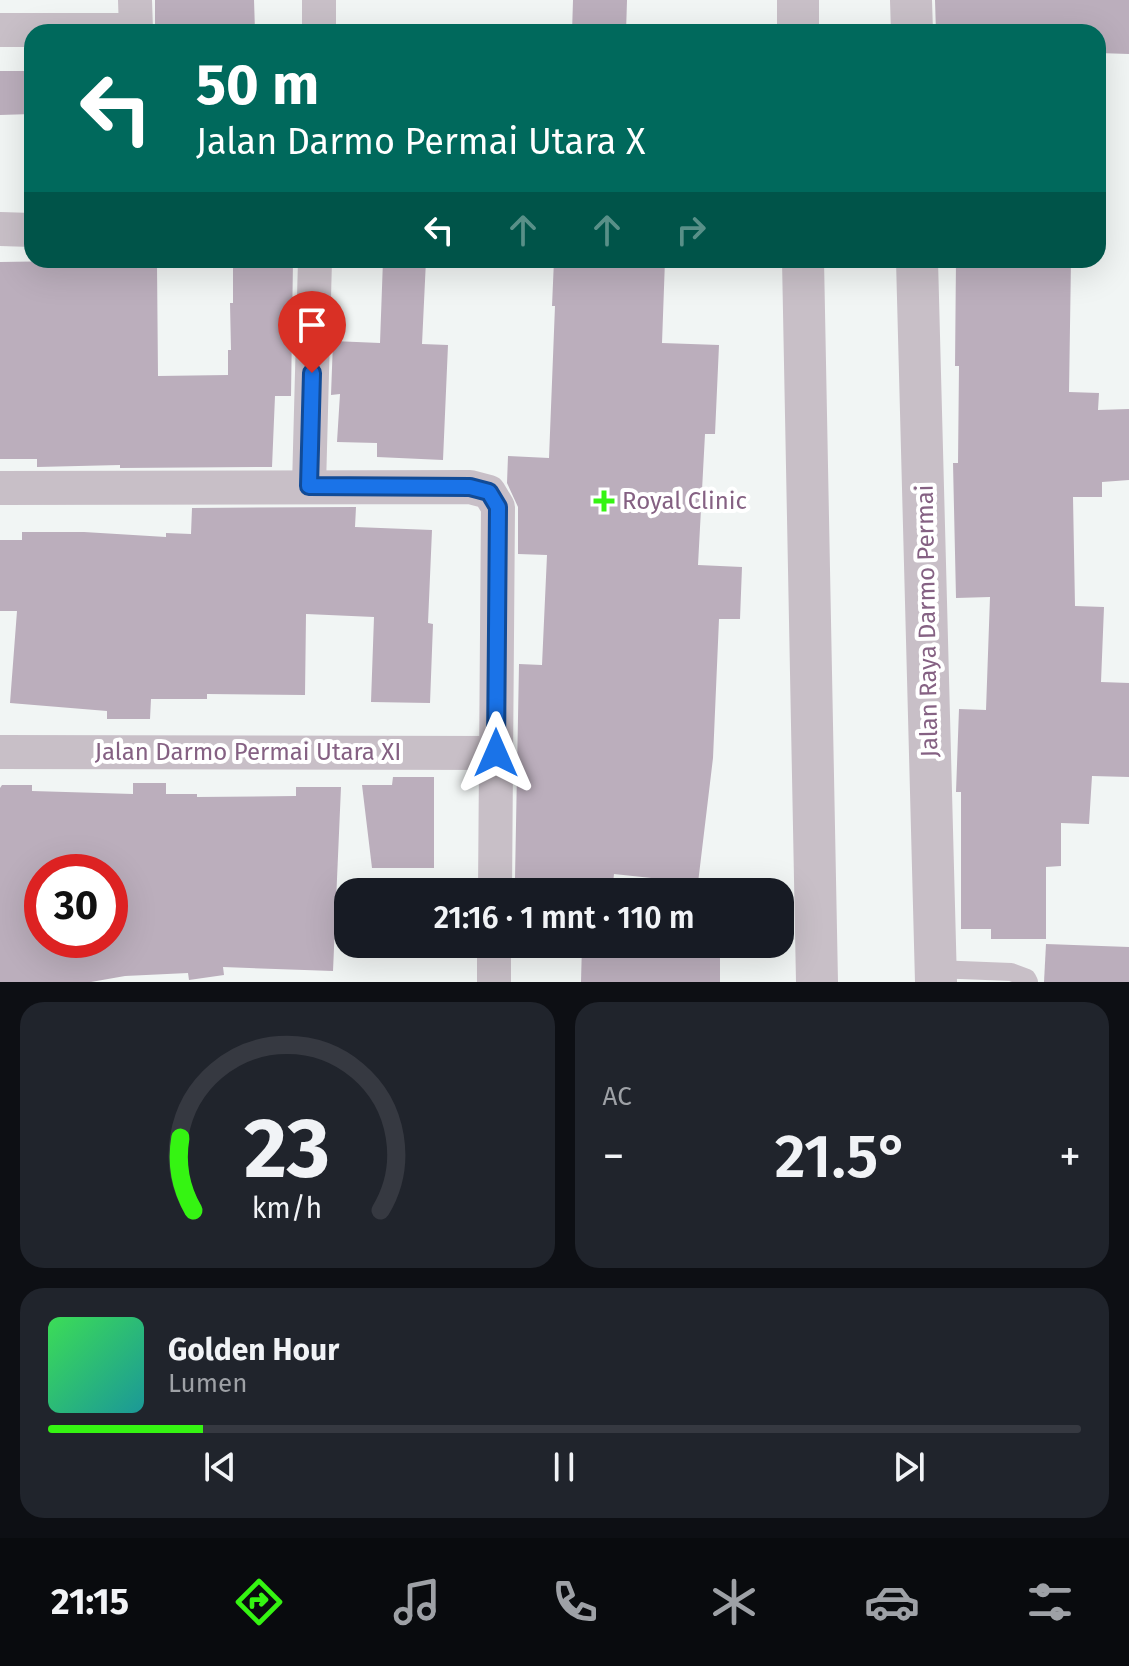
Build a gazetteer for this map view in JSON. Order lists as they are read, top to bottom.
{
  "streets": {
    "street": ["Jalan Raya Darmo Permai", "Jalan Darmo Permai Utara XI"]
  },
  "places": {
    "health": ["Royal Clinic"]
  },
  "page": {
    "turn": ["50 m", "Jalan Darmo Permai Utara X"],
    "limit": "30",
    "trip": "21:16 · 1 mnt · 110 m",
    "tile": "AC",
    "heat": ["−", "21.5°", "+"],
    "song": ["Golden Hour", "Lumen"],
    "tabs": "21:15",
    "gauge": ["23", "km/h"]
  }
}
